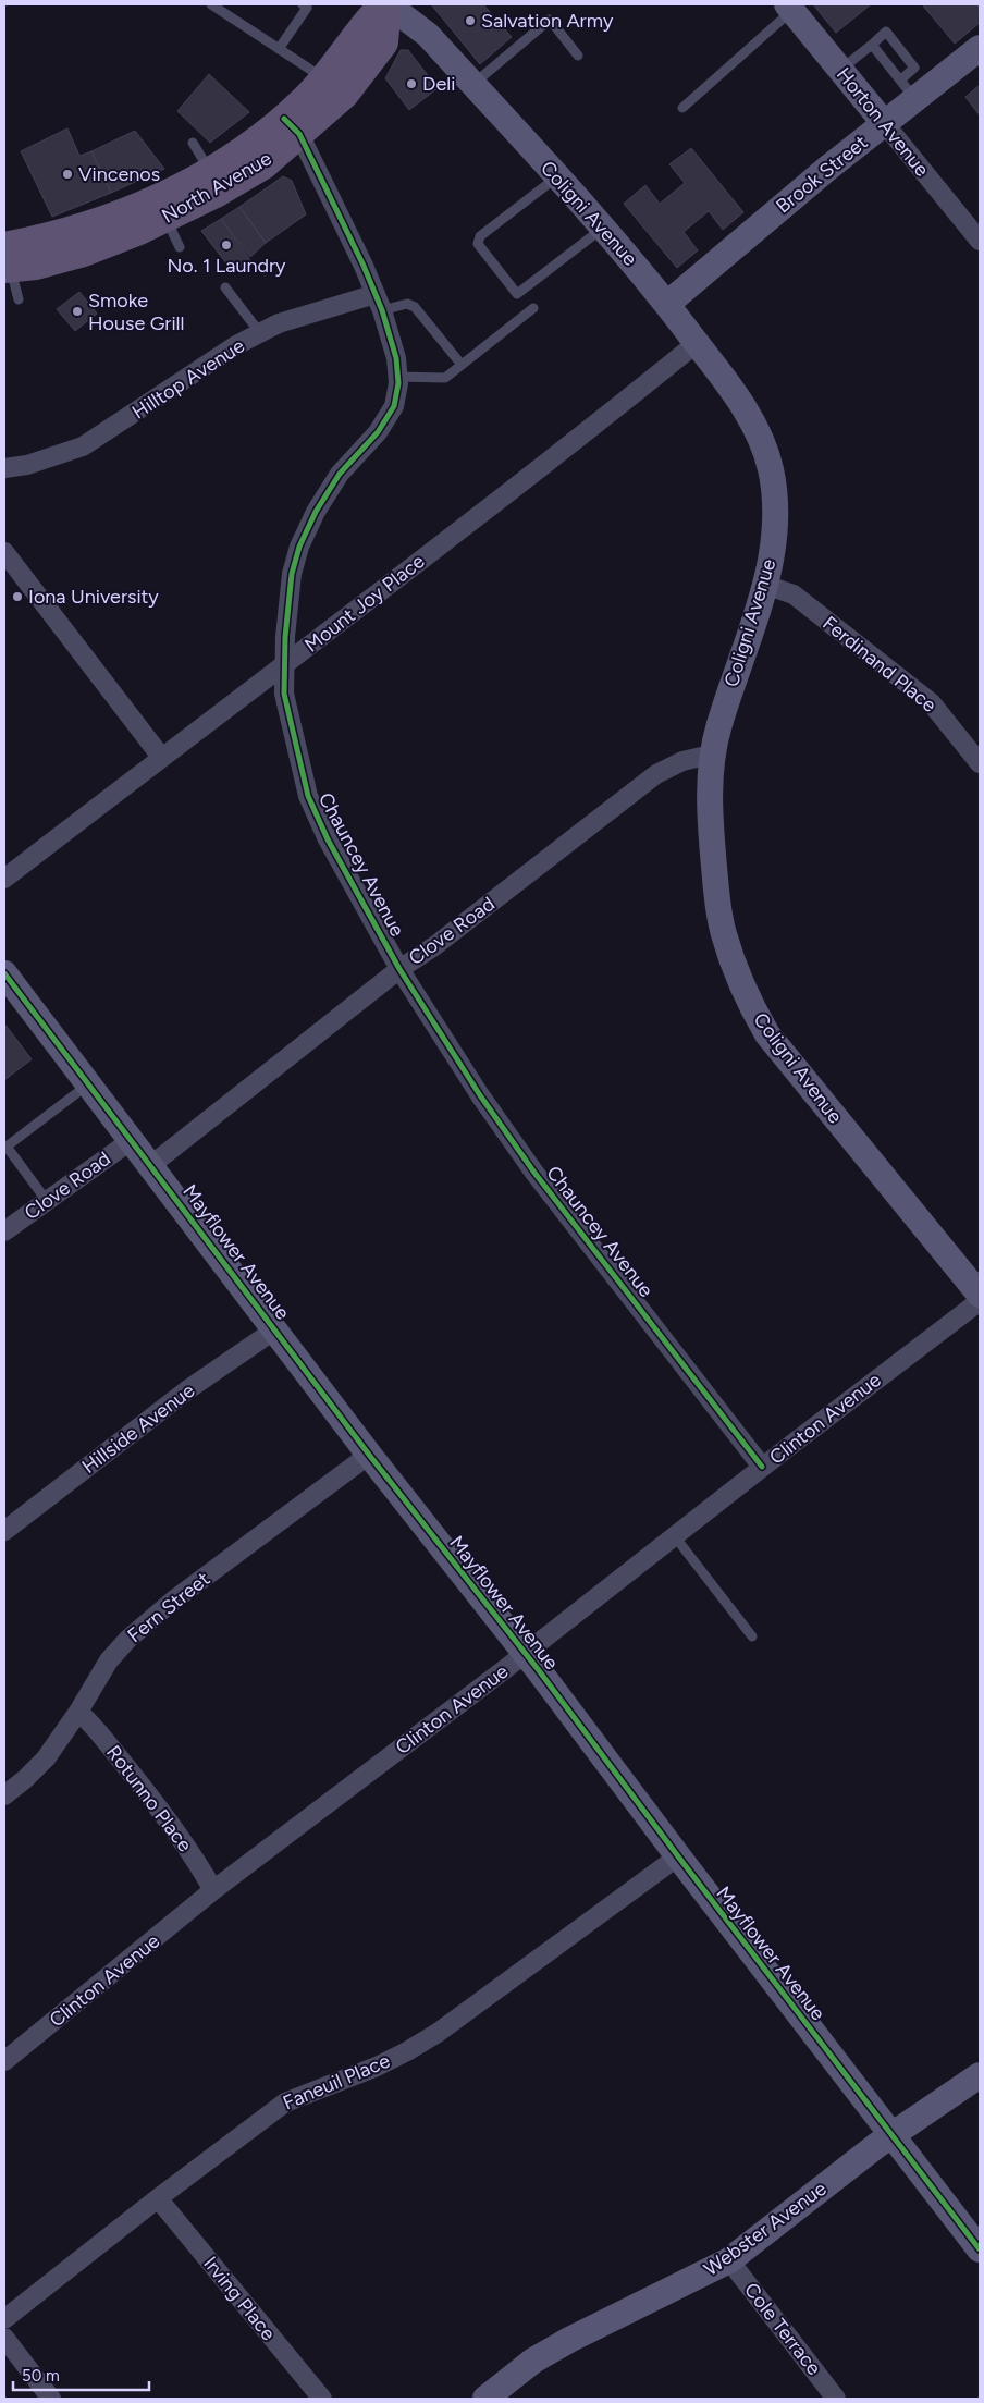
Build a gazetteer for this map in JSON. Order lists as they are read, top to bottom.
{
  "streets": {
    "main road": ["North Avenue"],
    "street": [
      "Horton Avenue",
      "Brook Street",
      "Coligni Avenue",
      "Hilltop Avenue",
      "Mount Joy Place",
      "Ferdinand Place",
      "Chauncey Avenue",
      "Clove Road",
      "Mayflower Avenue",
      "Clinton Avenue",
      "Hillside Avenue",
      "Fern Street",
      "Rotunno Place",
      "Faneuil Place",
      "Webster Avenue",
      "Irving Place",
      "Cole Terrace"
    ]
  },
  "crossings": [
    ["Horton Avenue", "Brook Street"],
    ["Brook Street", "Coligni Avenue"],
    ["North Avenue", "Coligni Avenue"],
    ["North Avenue", "Chauncey Avenue"],
    ["Coligni Avenue", "Mount Joy Place"],
    ["Coligni Avenue", "Ferdinand Place"],
    ["Coligni Avenue", "Clove Road"],
    ["Hilltop Avenue", "Chauncey Avenue"],
    ["Mount Joy Place", "Chauncey Avenue"],
    ["Chauncey Avenue", "Clove Road"],
    ["Chauncey Avenue", "Clinton Avenue"],
    ["Clove Road", "Mayflower Avenue"],
    ["Mayflower Avenue", "Clinton Avenue"],
    ["Mayflower Avenue", "Hillside Avenue"],
    ["Mayflower Avenue", "Fern Street"],
    ["Mayflower Avenue", "Faneuil Place"],
    ["Mayflower Avenue", "Webster Avenue"],
    ["Clinton Avenue", "Rotunno Place"],
    ["Fern Street", "Rotunno Place"],
    ["Faneuil Place", "Irving Place"],
    ["Webster Avenue", "Cole Terrace"]
  ],
  "places": [
    "Salvation Army",
    "Deli",
    "Vincenos",
    "No. 1 Laundry",
    "Smoke House Grill",
    "Iona University"
  ],
  "scale_bar": "50 m"
}
